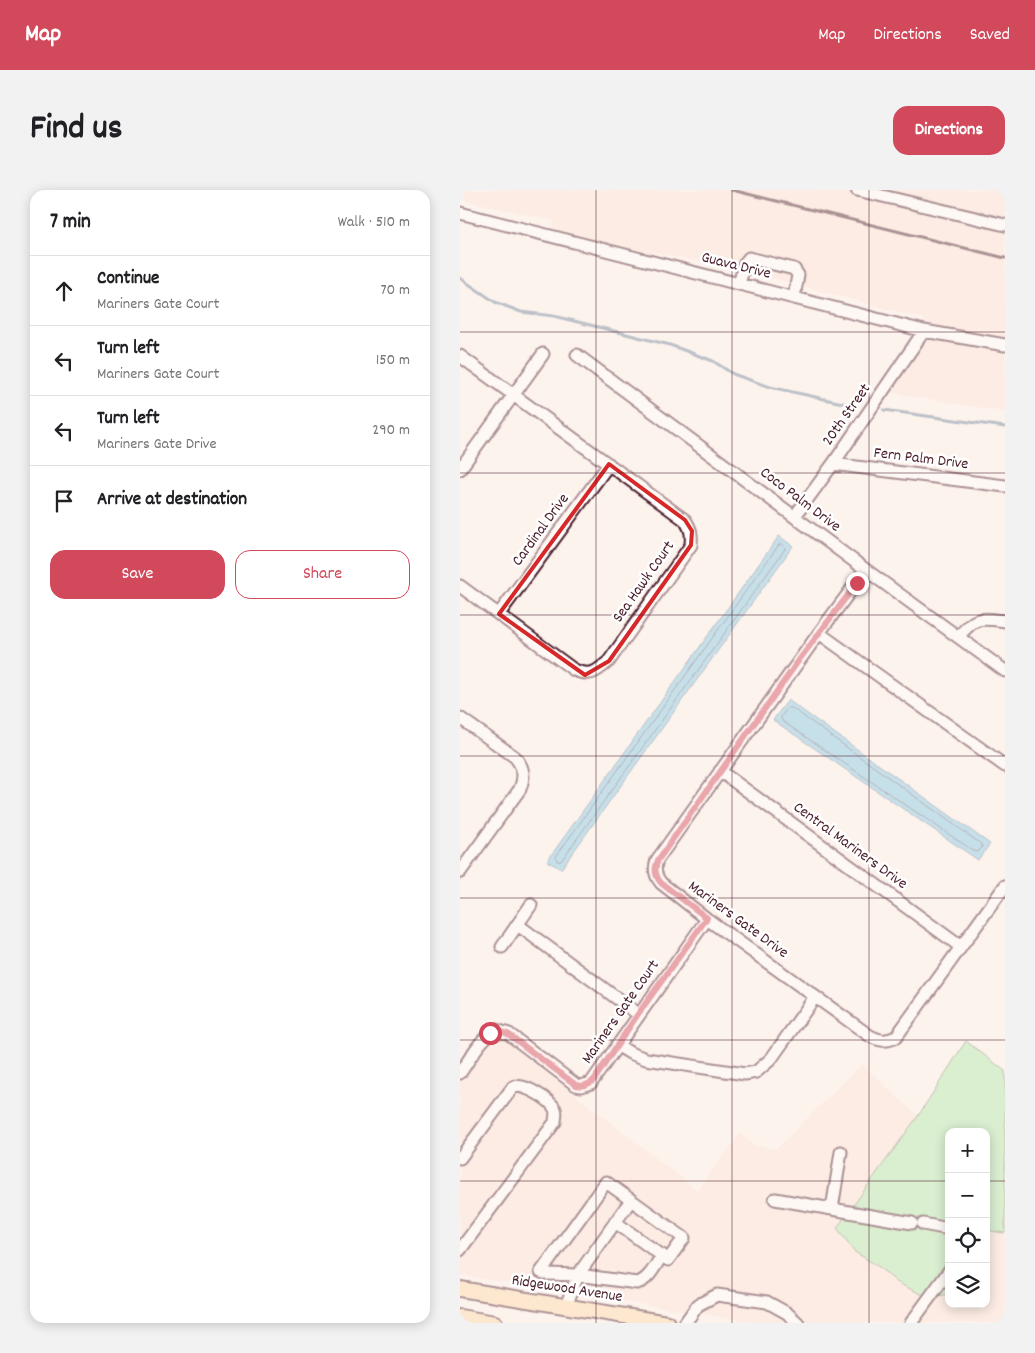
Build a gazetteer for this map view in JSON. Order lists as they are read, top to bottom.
{
  "streets": {
    "main road": ["Ridgewood Avenue"],
    "street": [
      "Guava Drive",
      "20th Street",
      "Fern Palm Drive",
      "Coco Palm Drive",
      "Cardinal Drive",
      "Sea Hawk Court",
      "Central Mariners Drive",
      "Mariners Gate Drive",
      "Mariners Gate Court"
    ]
  },
  "crossings": [
    ["Guava Drive", "20th Street"],
    ["20th Street", "Fern Palm Drive"],
    ["20th Street", "Coco Palm Drive"],
    ["Coco Palm Drive", "Mariners Gate Drive"],
    ["Cardinal Drive", "Sea Hawk Court"],
    ["Central Mariners Drive", "Mariners Gate Drive"],
    ["Mariners Gate Drive", "Mariners Gate Court"]
  ],
  "page": {
    "header": "Map",
    "nav": ["Map", "Directions", "Saved"],
    "title": "Find us",
    "buttons": [
      "Directions",
      ["Save", "Share"]
    ],
    "heading": ["7 min", "Walk · 510 m"],
    "list": [
      ["Continue", "Mariners Gate Court", "70 m"],
      ["Turn left", "Mariners Gate Court", "150 m"],
      ["Turn left", "Mariners Gate Drive", "290 m"],
      "Arrive at destination"
    ],
    "map_buttons": ["+", "−"]
  }
}
